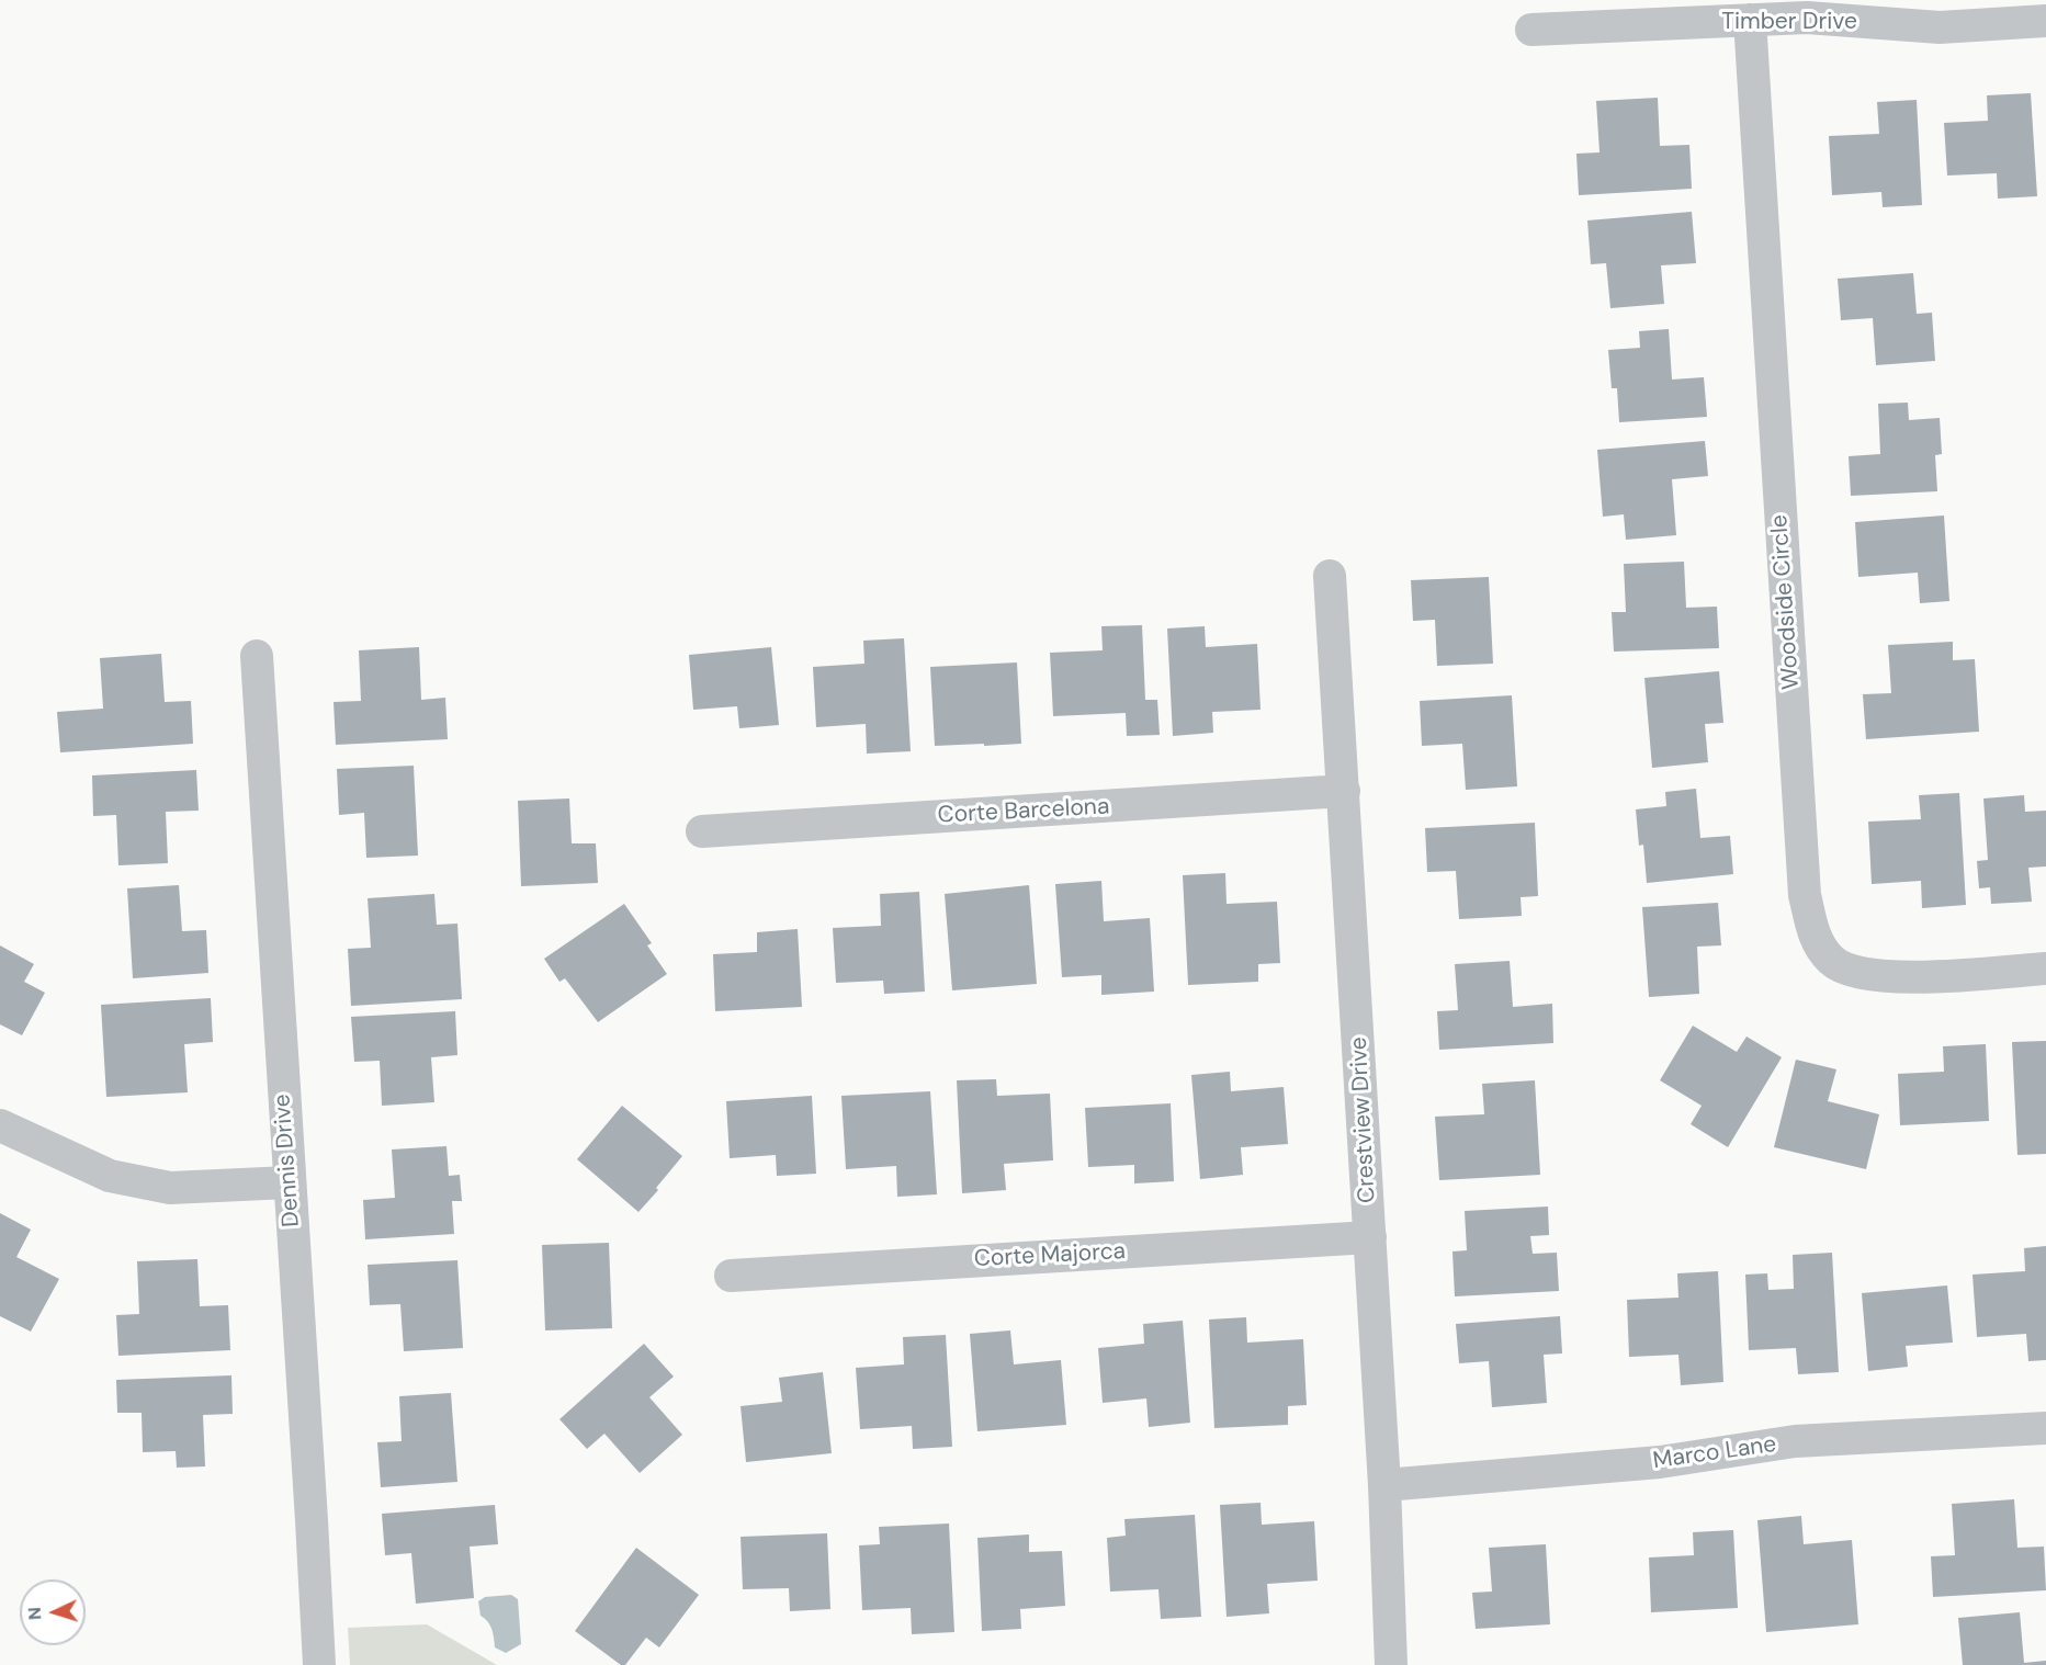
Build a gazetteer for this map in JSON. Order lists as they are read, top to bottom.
{
  "streets": {
    "street": [
      "Timber Drive",
      "Woodside Circle",
      "Corte Barcelona",
      "Crestview Drive",
      "Dennis Drive",
      "Corte Majorca",
      "Marco Lane"
    ]
  },
  "crossings": [
    ["Timber Drive", "Woodside Circle"],
    ["Corte Barcelona", "Crestview Drive"],
    ["Crestview Drive", "Corte Majorca"],
    ["Crestview Drive", "Marco Lane"]
  ],
  "north": "left"
}
